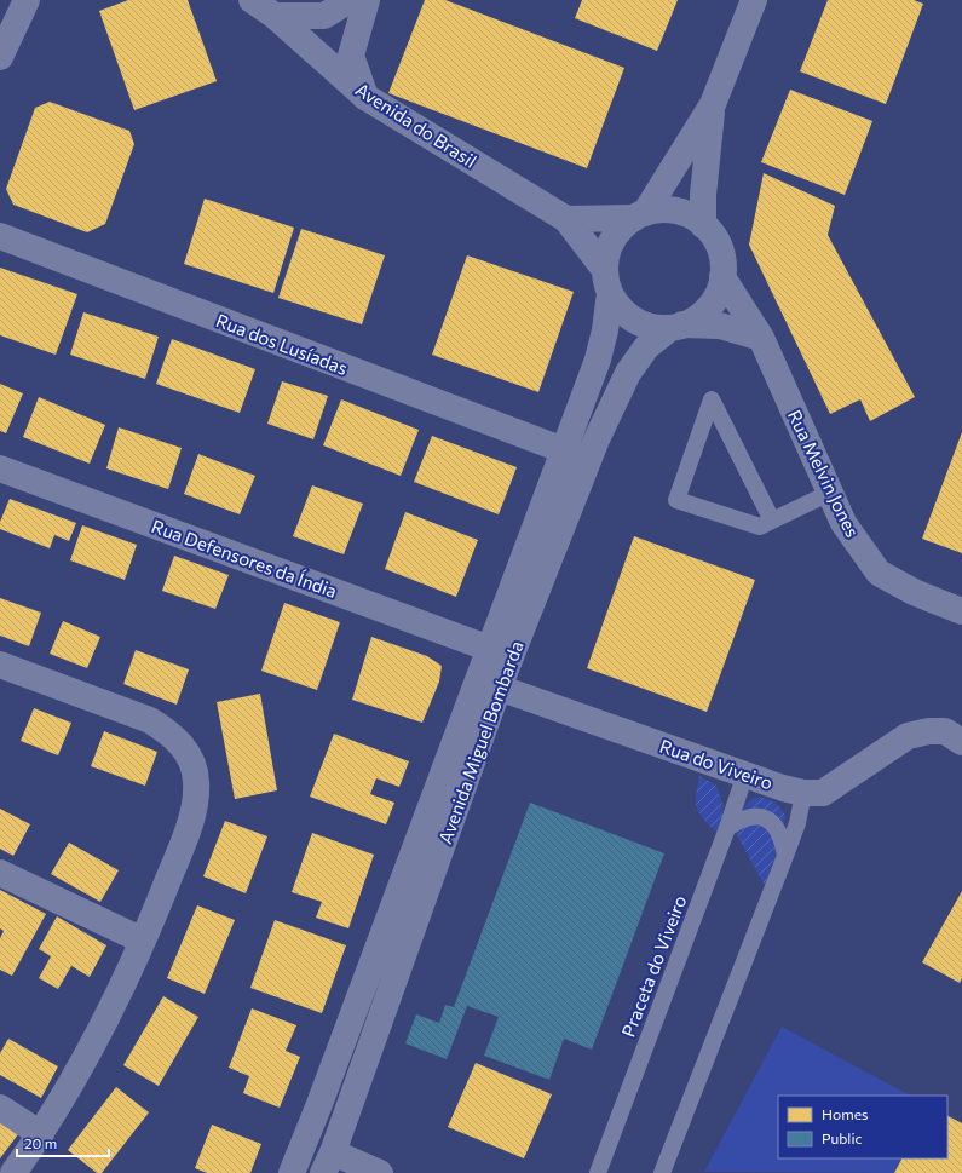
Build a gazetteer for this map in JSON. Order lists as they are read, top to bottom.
{
  "streets": {
    "street": [
      "Avenida do Brasil",
      "Rua dos Lusíadas",
      "Rua Melvin Jones",
      "Rua Defensores da Índia",
      "Avenida Miguel Bombarda",
      "Rua do Viveiro"
    ],
    "lane": ["Praceta do Viveiro"]
  },
  "crossings": [
    ["Avenida do Brasil", "Rua Melvin Jones"],
    ["Avenida do Brasil", "Avenida Miguel Bombarda"],
    ["Rua dos Lusíadas", "Avenida Miguel Bombarda"],
    ["Rua Melvin Jones", "Avenida Miguel Bombarda"],
    ["Rua Defensores da Índia", "Avenida Miguel Bombarda"],
    ["Avenida Miguel Bombarda", "Rua do Viveiro"],
    ["Rua do Viveiro", "Praceta do Viveiro"]
  ],
  "legend": ["Homes", "Public"],
  "scale_bar": "20 m"
}
